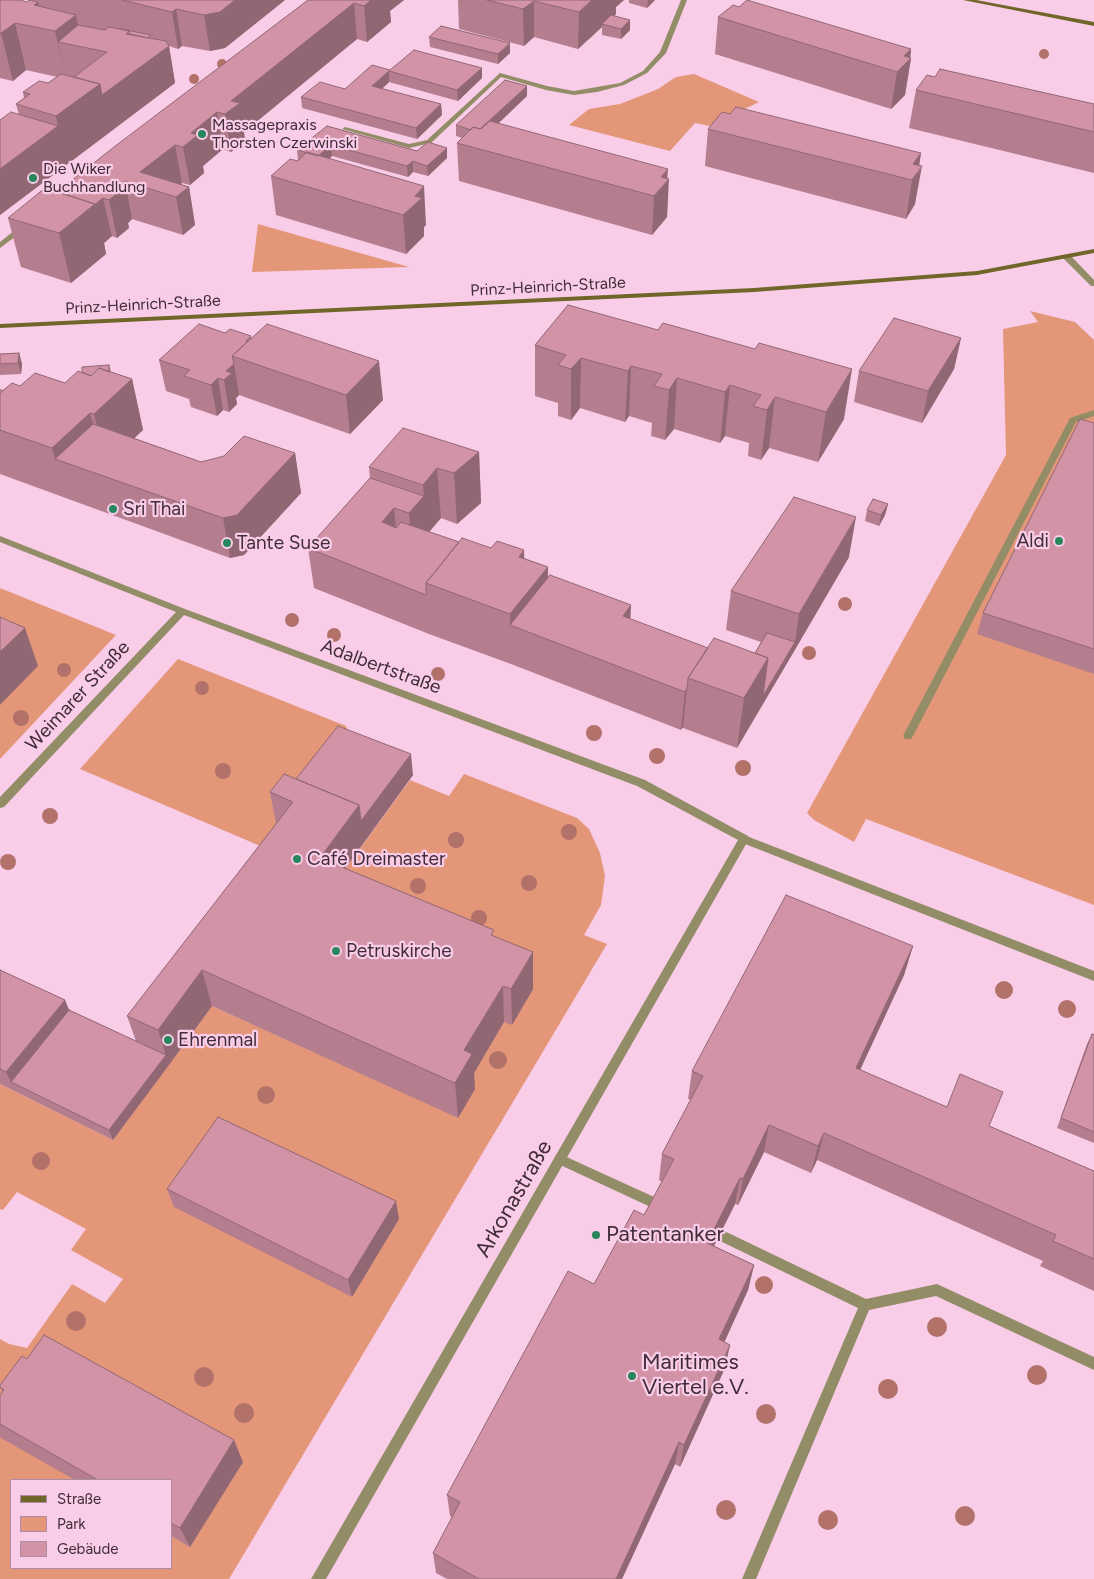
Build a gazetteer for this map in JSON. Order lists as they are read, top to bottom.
{
  "streets": {
    "main road": ["Prinz-Heinrich-Straße"],
    "street": ["Adalbertstraße", "Weimarer Straße", "Arkonastraße"]
  },
  "crossings": [
    ["Adalbertstraße", "Weimarer Straße"],
    ["Adalbertstraße", "Arkonastraße"]
  ],
  "places": [
    "Massagepraxis Thorsten Czerwinski",
    "Die Wiker Buchhandlung",
    "Sri Thai",
    "Aldi",
    "Tante Suse",
    "Café Dreimaster",
    "Petruskirche",
    "Ehrenmal",
    "Patentanker",
    "Maritimes Viertel e.V."
  ],
  "legend": ["Straße", "Park", "Gebäude"]
}
